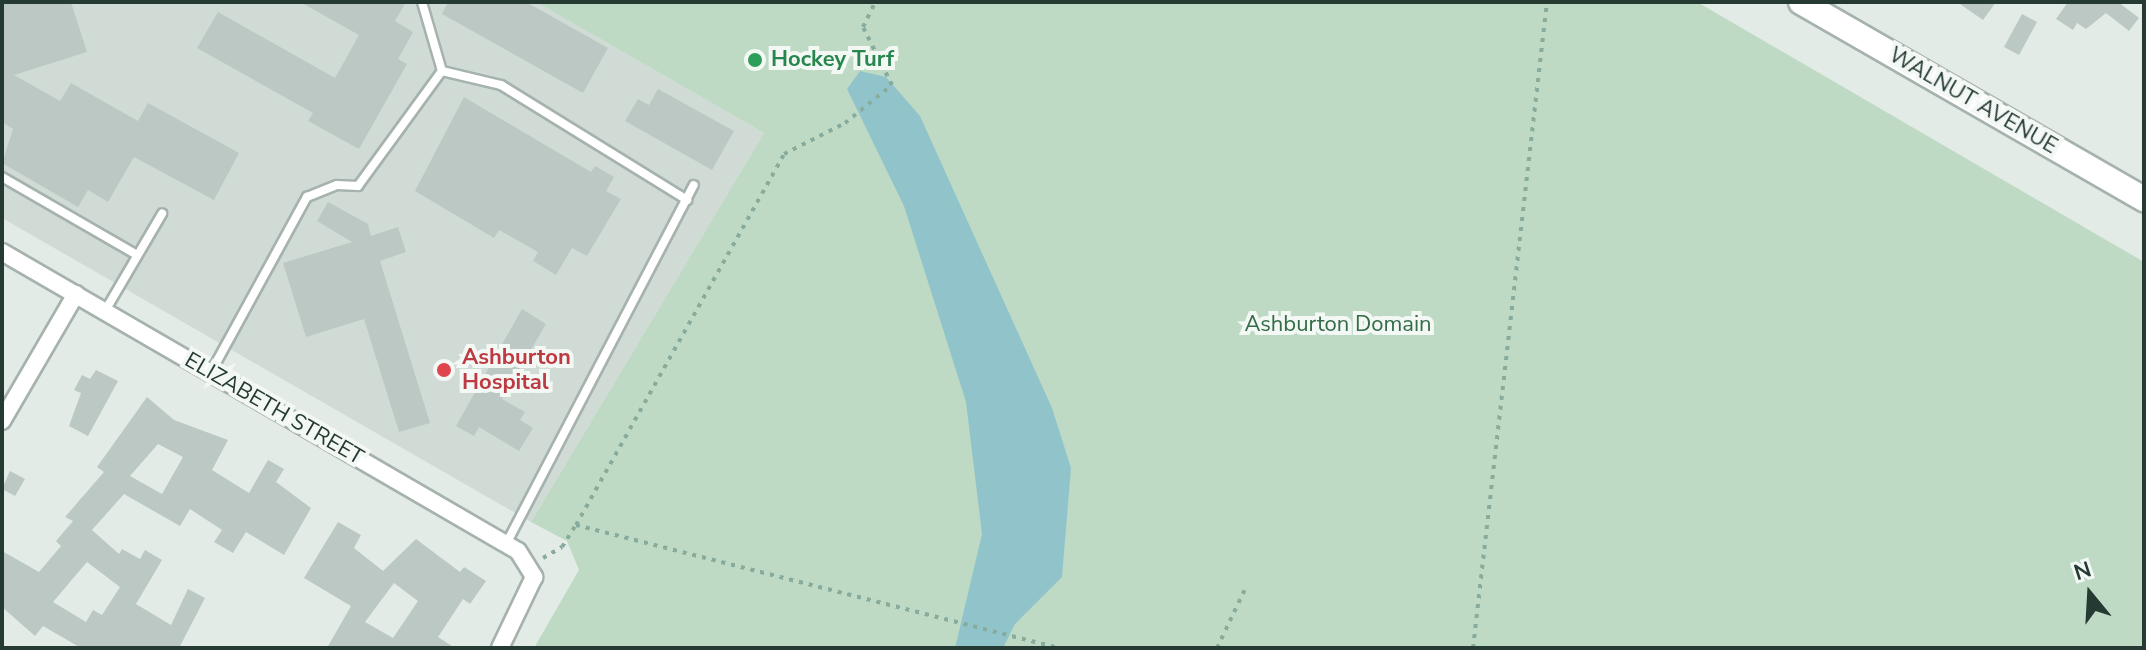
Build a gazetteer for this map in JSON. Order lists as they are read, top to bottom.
{
  "streets": {
    "main road": ["WALNUT AVENUE"],
    "street": ["ELIZABETH STREET"]
  },
  "parks": ["Ashburton Domain"],
  "places": ["Hockey Turf", "Ashburton Hospital"],
  "north": "top"
}
